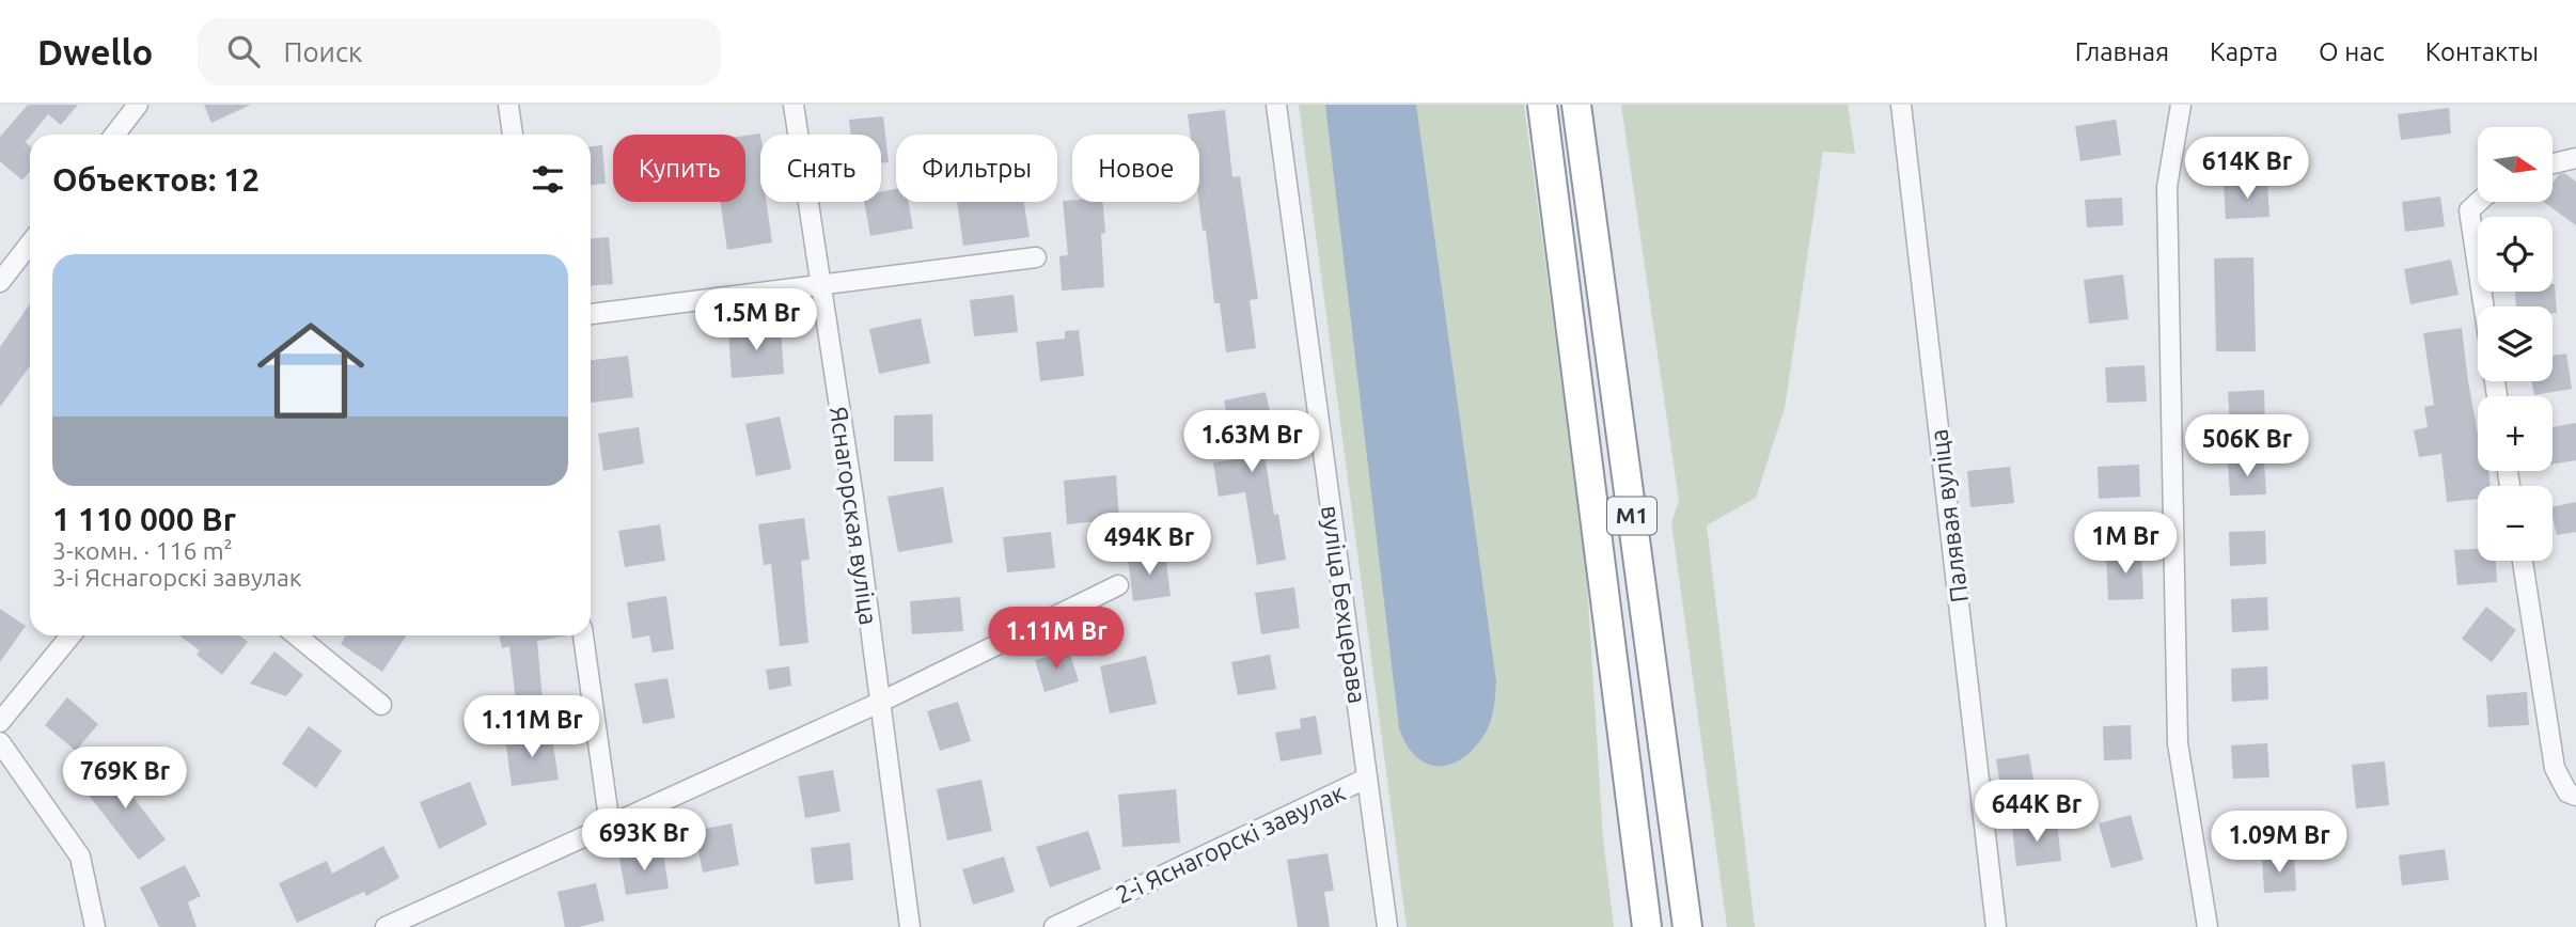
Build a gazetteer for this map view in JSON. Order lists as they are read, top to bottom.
{
  "streets": {
    "highway": ["М1"],
    "street": [
      "Яснагорская вуліца",
      "Палявая вуліца",
      "вуліца Бехцерава",
      "2-і Яснагорскі завулак"
    ]
  },
  "crossings": [
    ["вуліца Бехцерава", "2-і Яснагорскі завулак"]
  ],
  "north": "right",
  "page": {
    "header": "Dwello",
    "search": "Поиск",
    "nav": [
      "Главная",
      "Карта",
      "О нас",
      "Контакты"
    ],
    "map_buttons": ["+", "−"],
    "chip": [
      "Купить",
      "Снять",
      "Фильтры",
      "Новое"
    ],
    "heading": "Объектов: 12",
    "price": [
      "614K Br",
      "1.5M Br",
      "1.63M Br",
      "506K Br",
      "1M Br",
      "494K Br",
      "1.11M Br",
      "1.11M Br",
      "769K Br",
      "644K Br",
      "693K Br",
      "1.09M Br"
    ],
    "list": [
      {
        "name": "1 110 000 Br",
        "note": "3-комн. · 116 m² · 3-і Яснагорскі завулак"
      }
    ]
  }
}
